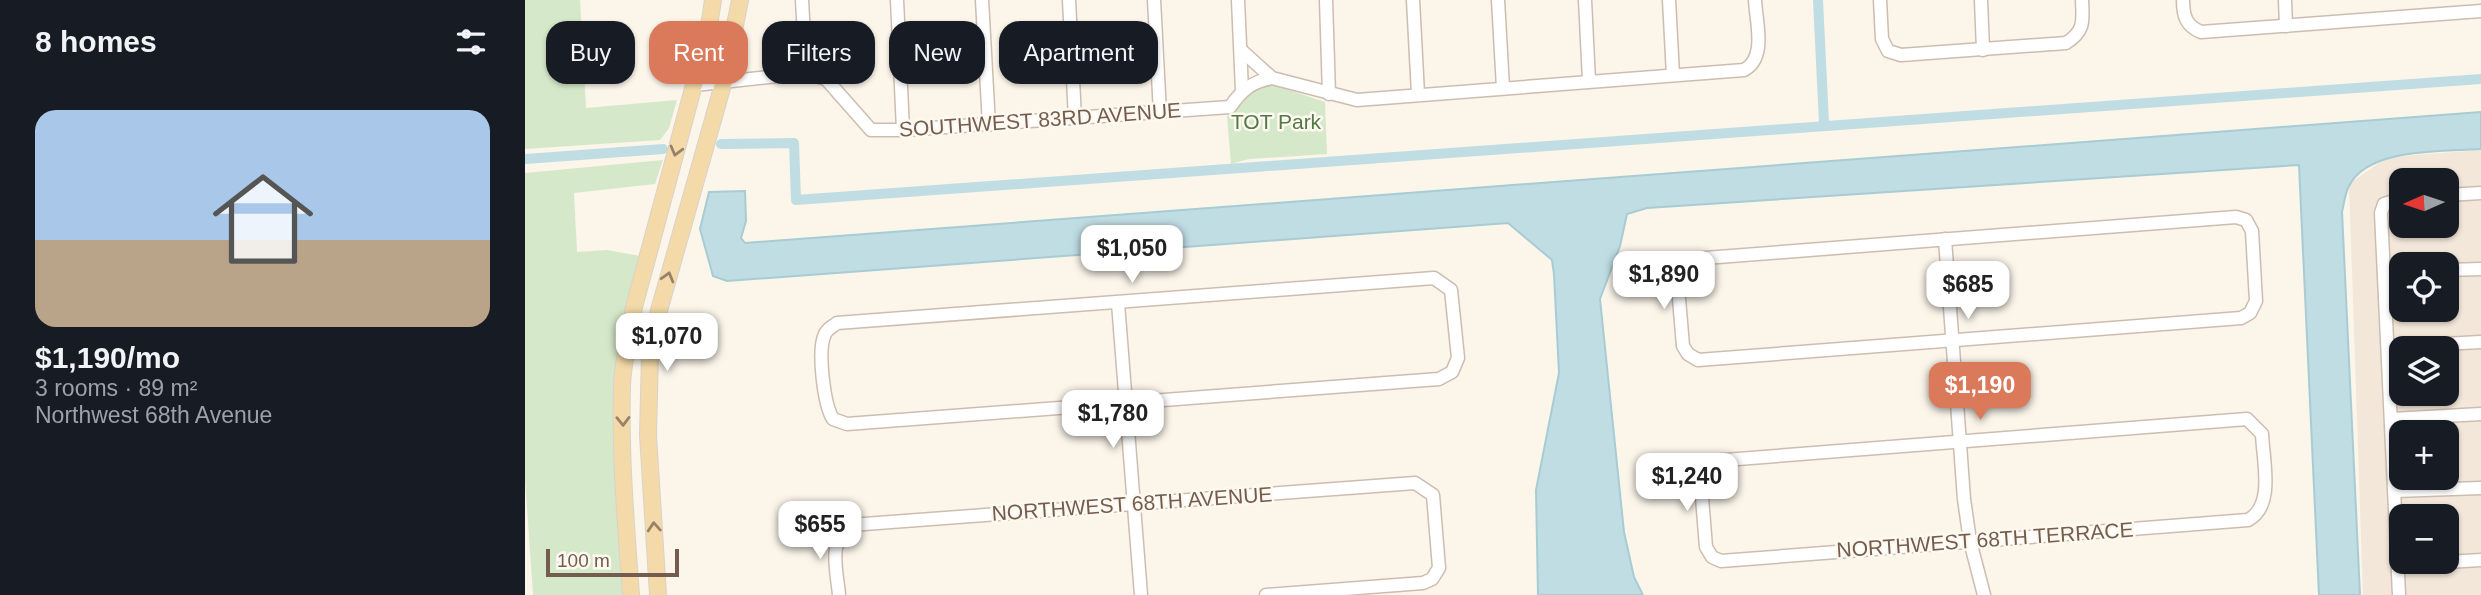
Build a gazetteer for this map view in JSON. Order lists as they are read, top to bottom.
{
  "streets": {
    "street": ["SOUTHWEST 83RD AVENUE", "NORTHWEST 68TH AVENUE", "NORTHWEST 68TH TERRACE"]
  },
  "parks": ["TOT Park"],
  "scale_bar": "100 m",
  "north": "left",
  "page": {
    "heading": "8 homes",
    "chip": [
      "Buy",
      "Rent",
      "Filters",
      "New",
      "Apartment"
    ],
    "list": [
      {
        "name": "$1,190/mo",
        "note": "3 rooms · 89 m² · Northwest 68th Avenue"
      }
    ],
    "map_buttons": ["+", "−"],
    "price": [
      "$1,050",
      "$1,890",
      "$685",
      "$1,070",
      "$1,190",
      "$1,780",
      "$1,240",
      "$655"
    ],
    "scale": "100 m"
  }
}
